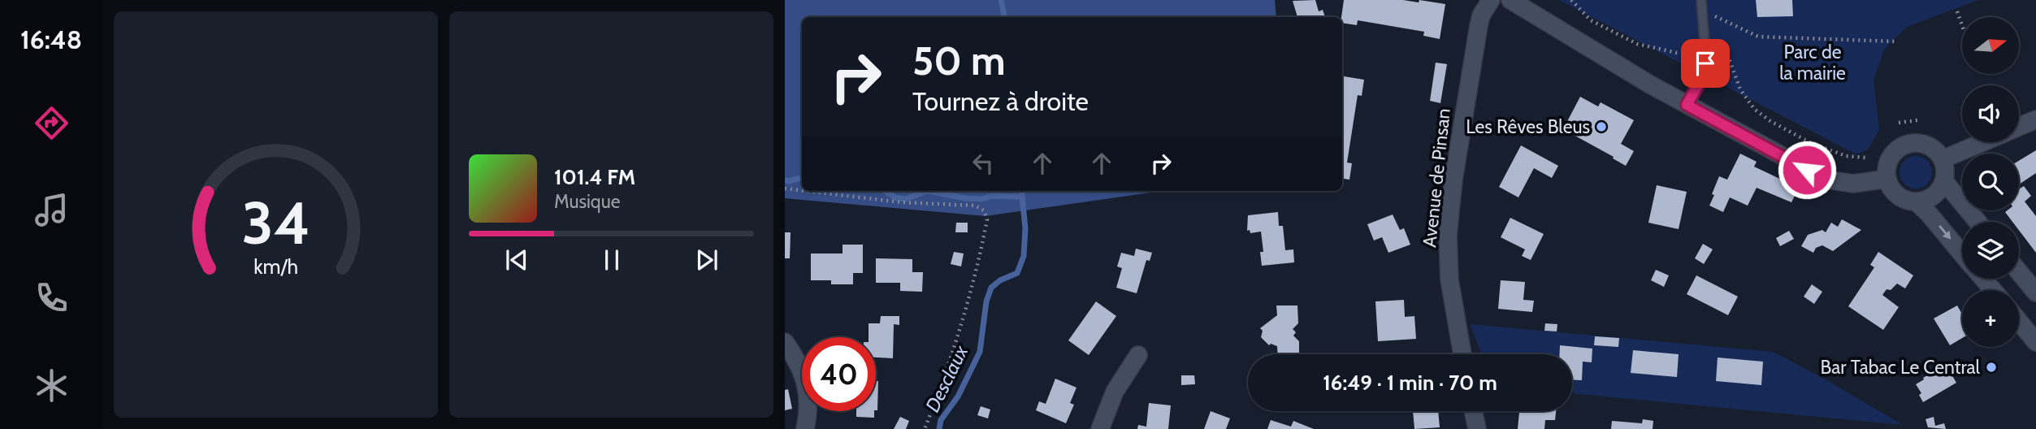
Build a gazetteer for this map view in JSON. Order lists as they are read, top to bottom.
{
  "streets": {
    "street": ["Avenue de Pinsan"]
  },
  "water": ["Desclaux"],
  "parks": ["Parc de la mairie"],
  "places": ["Les Rêves Bleus", "Bar Tabac Le Central"],
  "north": "right",
  "page": {
    "tabs": "16:48",
    "map_buttons": "+",
    "turn": ["50 m", "Tournez à droite"],
    "song": ["101.4 FM", "Musique"],
    "limit": "40",
    "trip": "16:49 · 1 min · 70 m",
    "gauge": ["34", "km/h"]
  }
}
